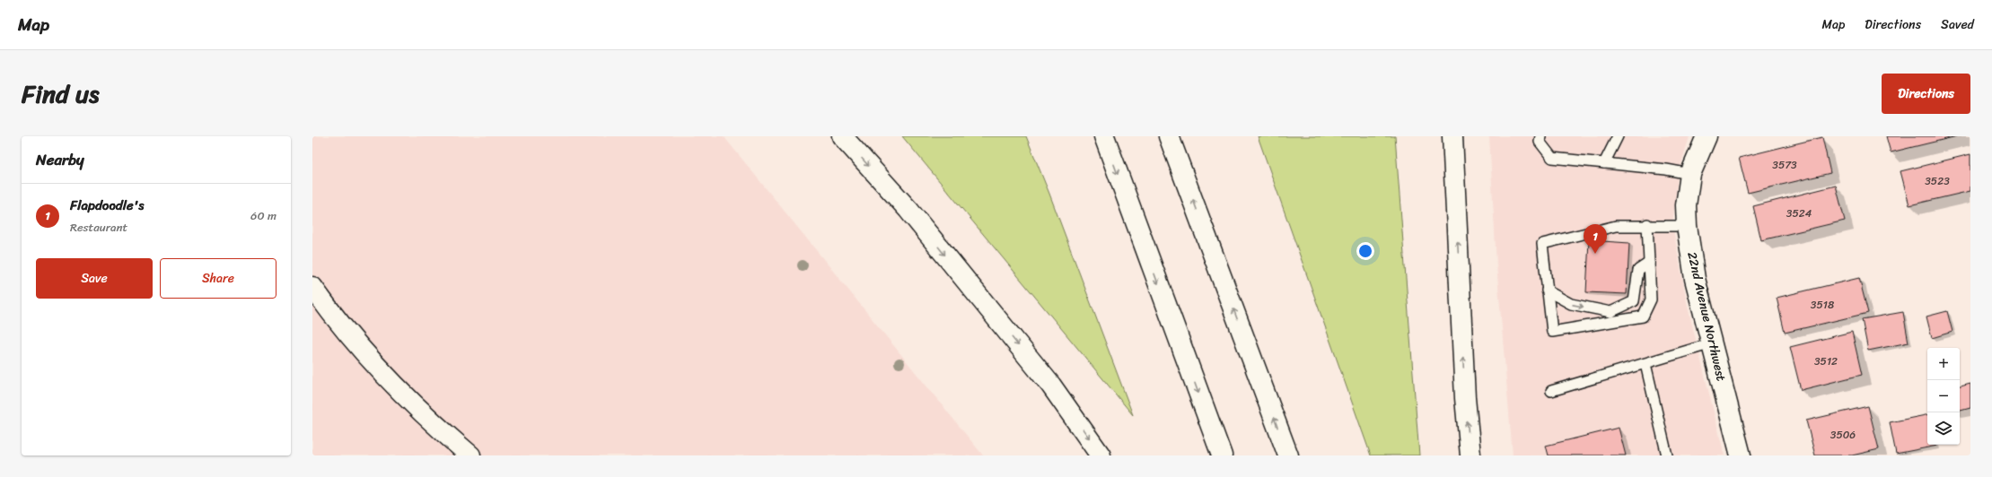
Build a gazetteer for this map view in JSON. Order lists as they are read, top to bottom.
{
  "streets": {
    "main road": ["22nd Avenue Northwest"]
  },
  "house_numbers": [
    "3573",
    "3523",
    "3524",
    "3518",
    "3512",
    "3506"
  ],
  "page": {
    "header": "Map",
    "nav": ["Map", "Directions", "Saved"],
    "title": "Find us",
    "buttons": [
      "Directions",
      ["Save", "Share"]
    ],
    "heading": "Nearby",
    "list": [
      {
        "mark": "1",
        "name": "Flapdoodle's",
        "note": "Restaurant",
        "value": "60 m"
      }
    ],
    "pins": "1",
    "map_buttons": ["+", "−"]
  }
}
